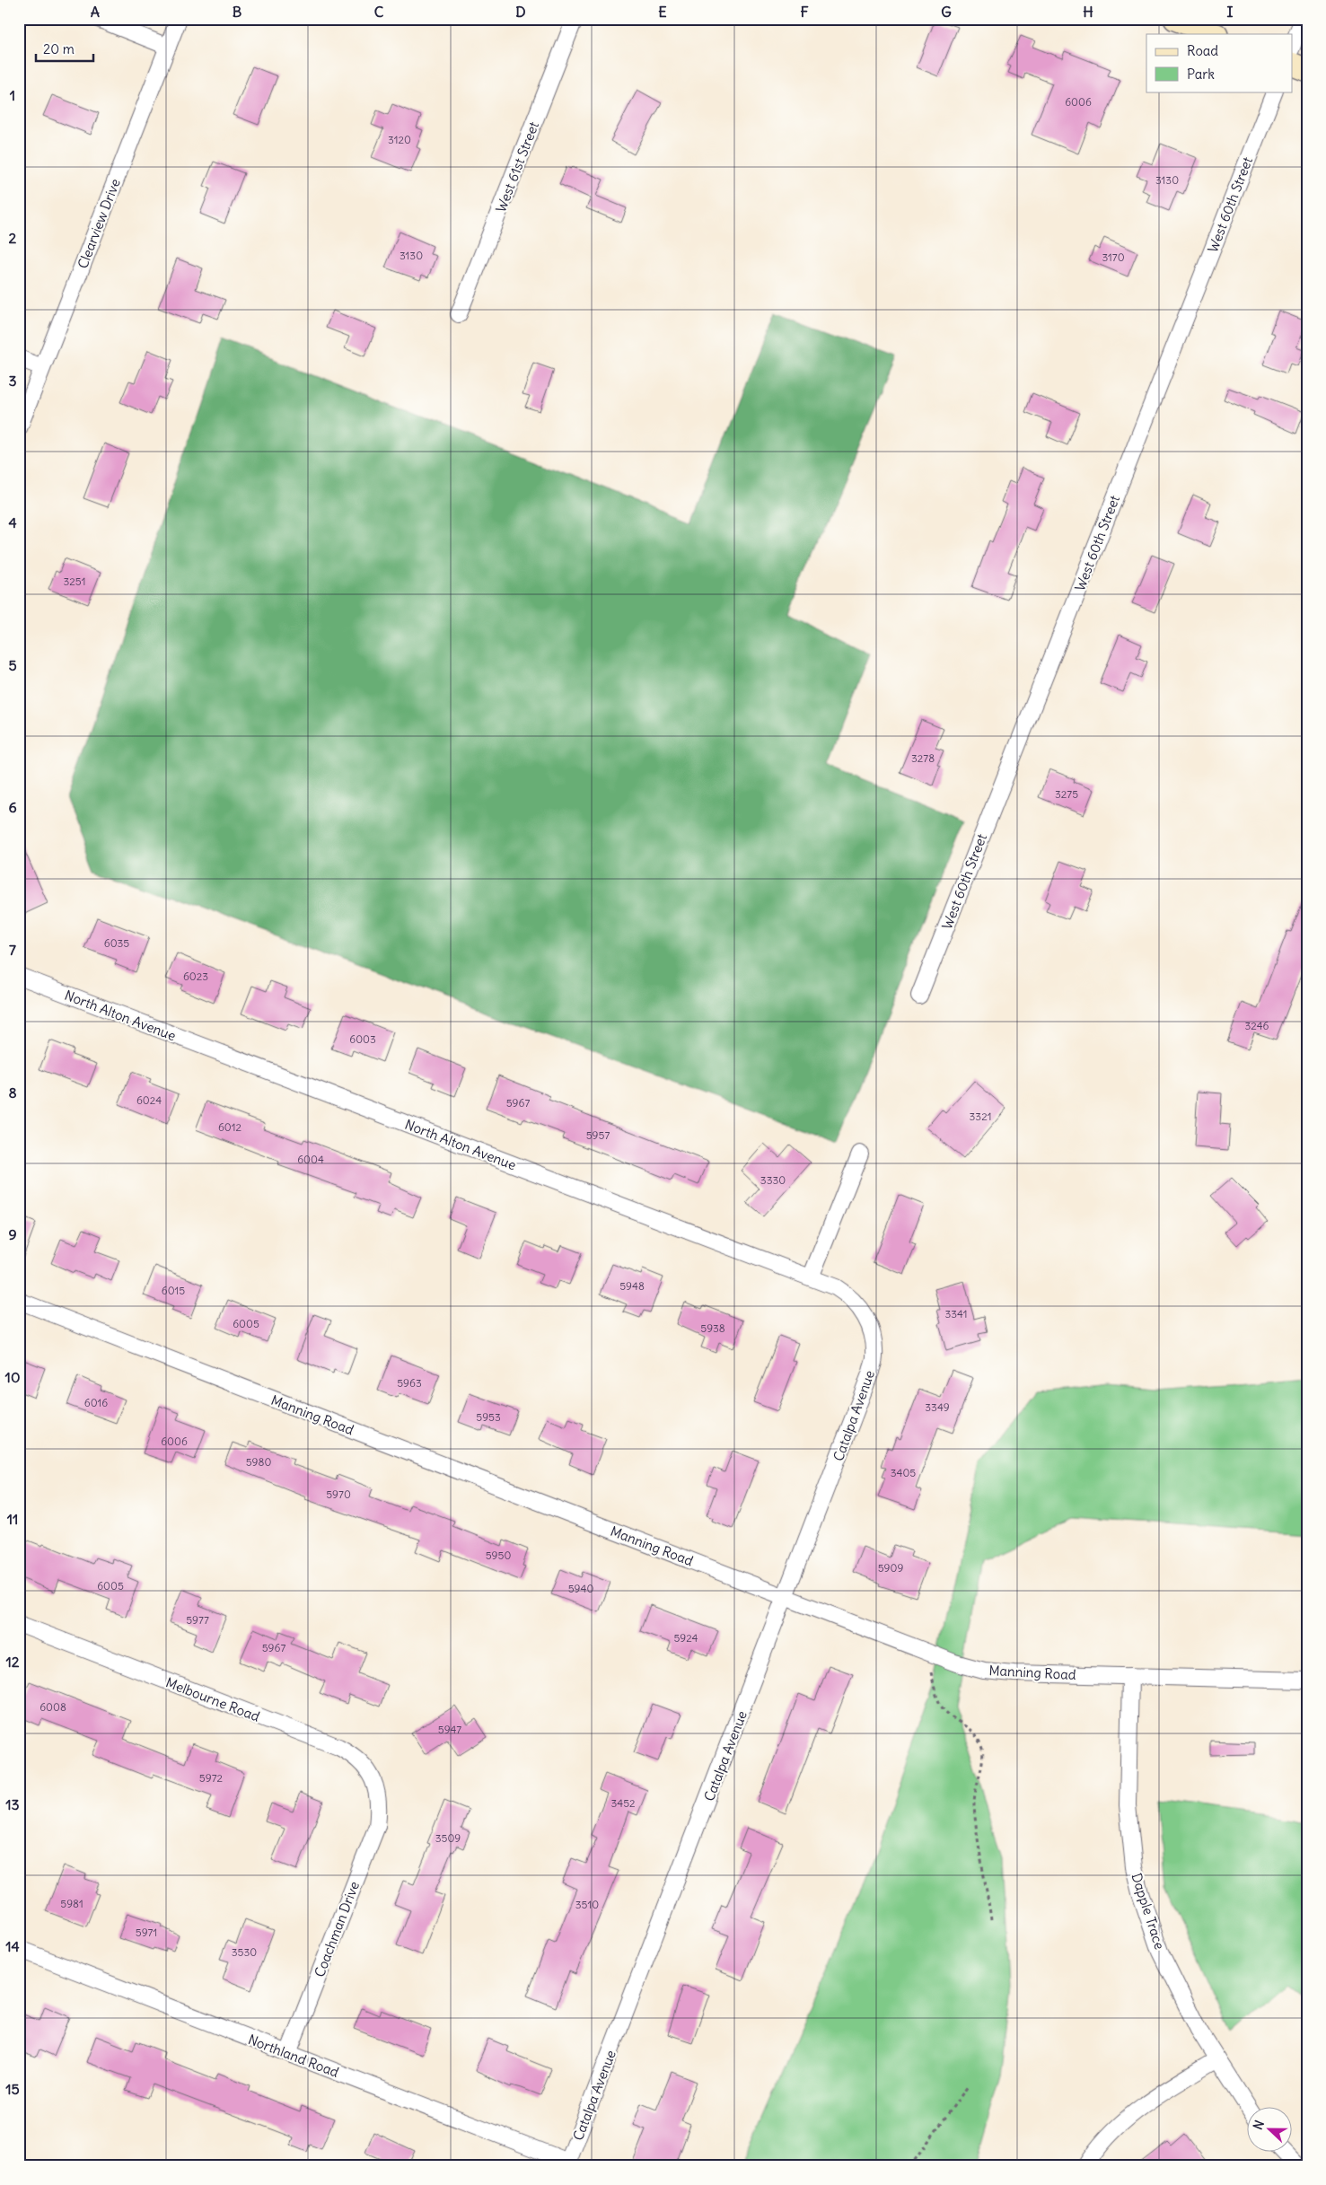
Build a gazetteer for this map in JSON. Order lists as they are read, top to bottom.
{
  "streets": {
    "street": [
      "West 61st Street",
      "West 60th Street",
      "Clearview Drive",
      "North Alton Avenue",
      "Manning Road",
      "Catalpa Avenue",
      "Melbourne Road",
      "Dapple Trace",
      "Coachman Drive",
      "Northland Road"
    ]
  },
  "crossings": [
    ["North Alton Avenue", "Catalpa Avenue"],
    ["Manning Road", "Catalpa Avenue"],
    ["Manning Road", "Dapple Trace"],
    ["Catalpa Avenue", "Northland Road"],
    ["Melbourne Road", "Coachman Drive"],
    ["Coachman Drive", "Northland Road"]
  ],
  "house_numbers": [
    "6006",
    "3120",
    "3130",
    "3130",
    "3170",
    "3251",
    "3278",
    "3275",
    "6035",
    "6023",
    "3246",
    "6003",
    "6024",
    "5967",
    "3321",
    "6012",
    "5957",
    "6004",
    "3330",
    "5948",
    "6015",
    "3341",
    "6005",
    "5938",
    "5963",
    "6016",
    "3349",
    "5953",
    "6006",
    "5980",
    "3405",
    "5970",
    "5950",
    "5909",
    "6005",
    "5940",
    "5977",
    "5924",
    "5967",
    "6008",
    "5947",
    "5972",
    "3452",
    "3509",
    "5981",
    "3510",
    "5971",
    "3530"
  ],
  "legend": ["Road", "Park"],
  "scale_bar": "20 m",
  "north": "left",
  "grid": {
    "columns": [
      "A",
      "B",
      "C",
      "D",
      "E",
      "F",
      "G",
      "H",
      "I"
    ],
    "rows": [
      "1",
      "2",
      "3",
      "4",
      "5",
      "6",
      "7",
      "8",
      "9",
      "10",
      "11",
      "12",
      "13",
      "14",
      "15"
    ]
  }
}
